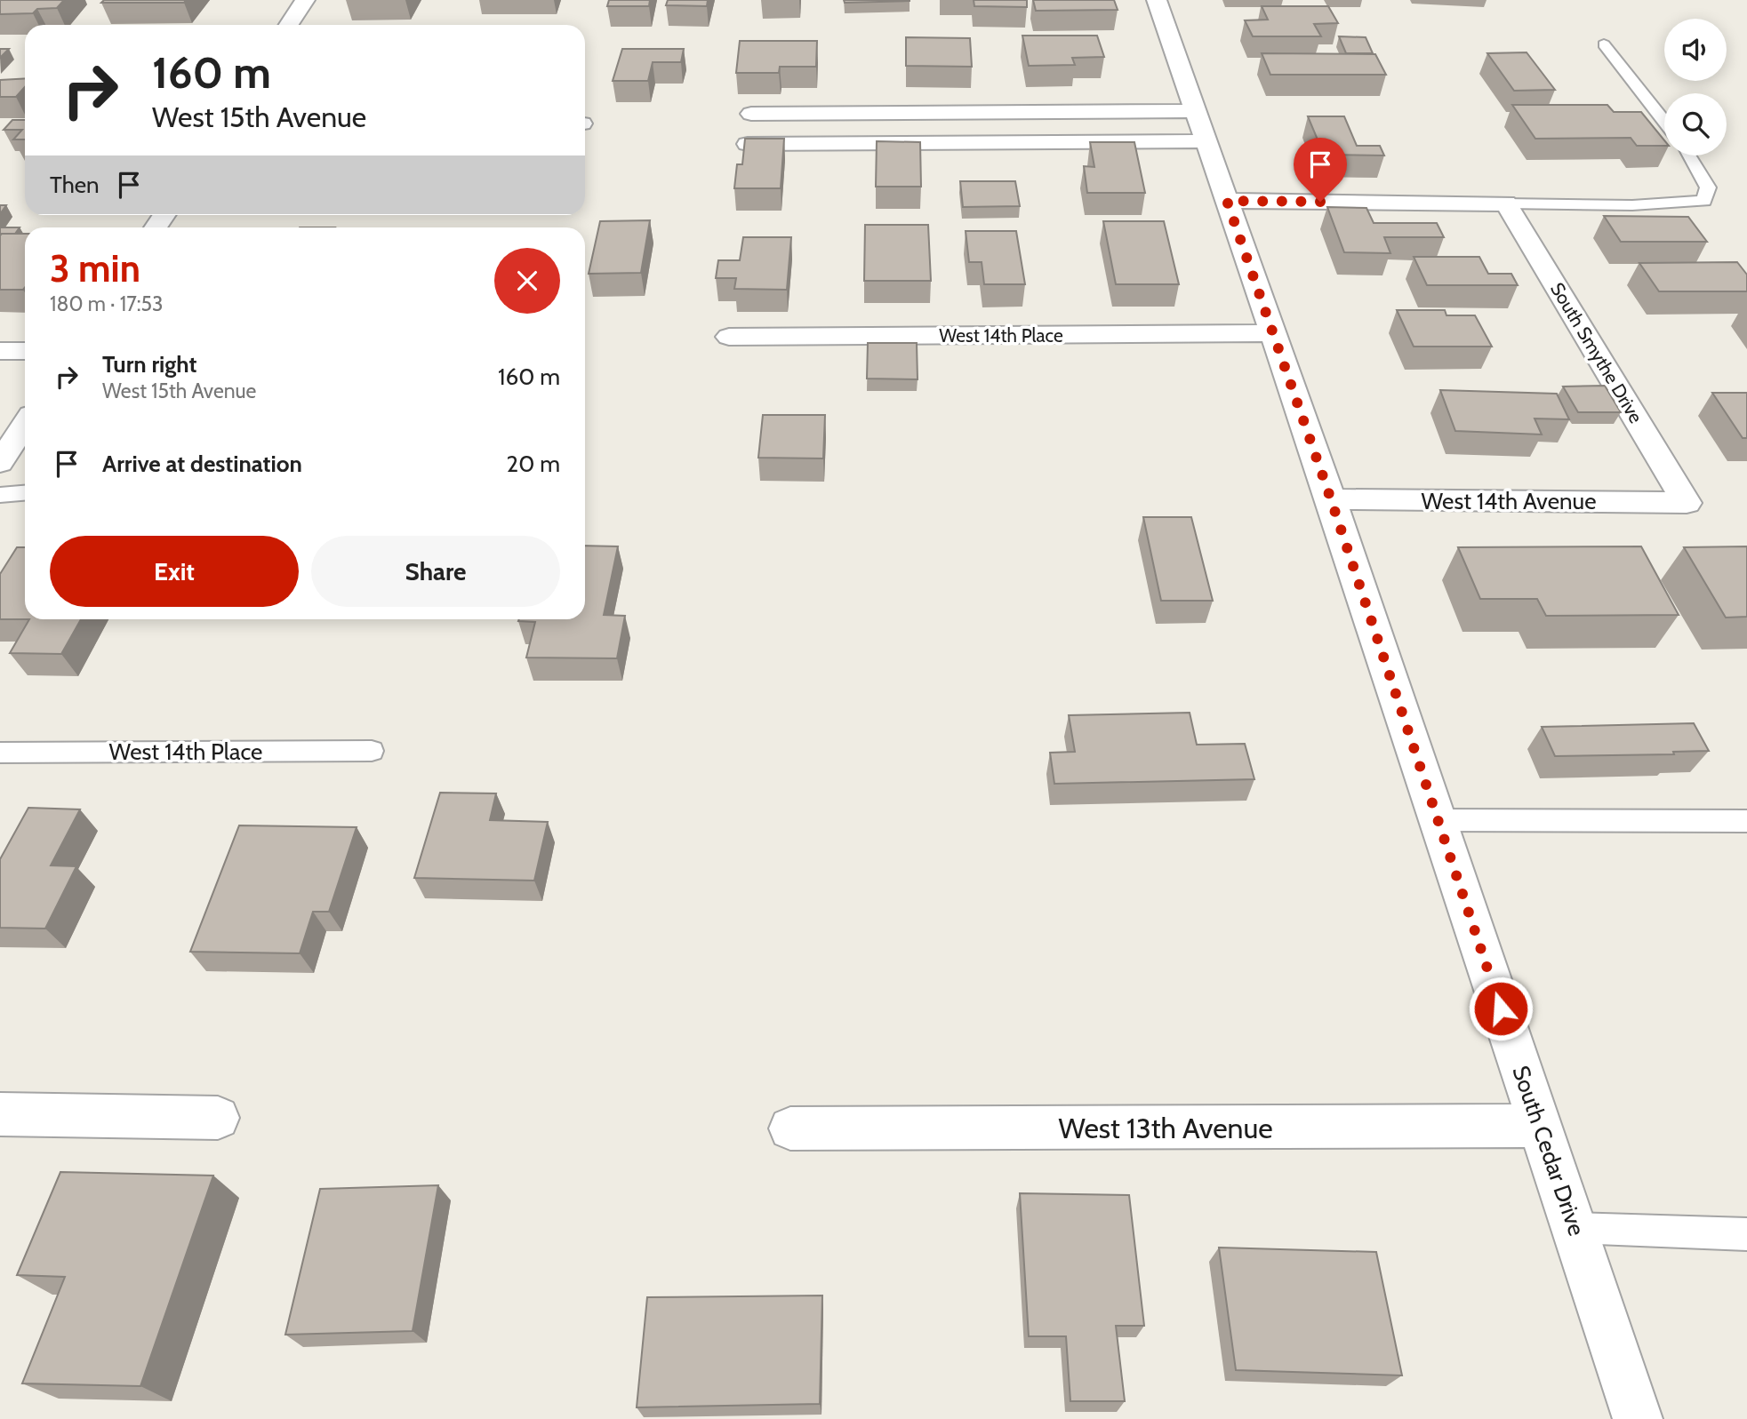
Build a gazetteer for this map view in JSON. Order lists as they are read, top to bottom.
{
  "streets": {
    "street": [
      "West 14th Place",
      "South Smythe Drive",
      "West 14th Avenue",
      "West 13th Avenue",
      "South Cedar Drive"
    ]
  },
  "crossings": [
    ["West 14th Place", "South Cedar Drive"],
    ["South Smythe Drive", "West 14th Avenue"],
    ["West 14th Avenue", "South Cedar Drive"],
    ["West 13th Avenue", "South Cedar Drive"]
  ],
  "page": {
    "turn": ["160 m", "West 15th Avenue"],
    "then": "Then",
    "heading": ["3 min", "180 m · 17:53"],
    "list": [
      {
        "name": "Turn right",
        "note": "West 15th Avenue",
        "value": "160 m"
      },
      {
        "name": "Arrive at destination",
        "value": "20 m"
      }
    ],
    "buttons": ["Exit", "Share"]
  }
}
